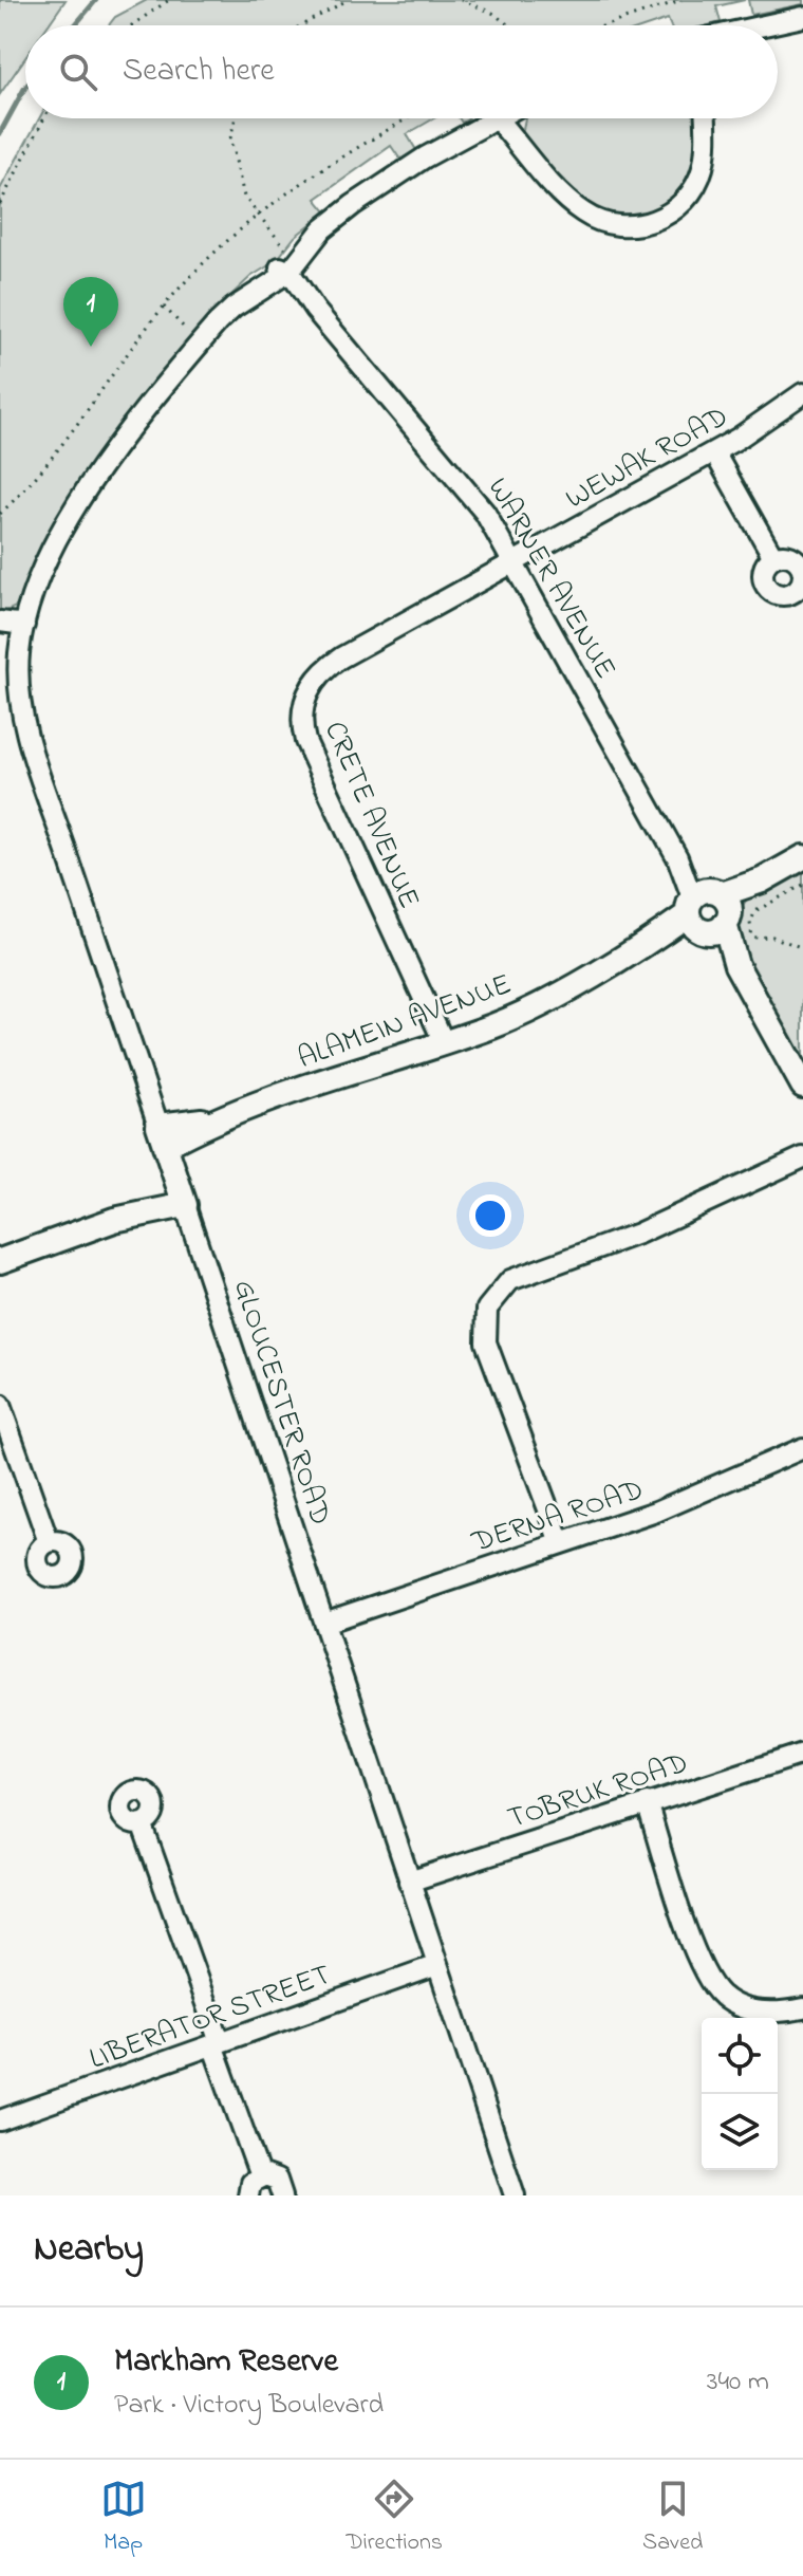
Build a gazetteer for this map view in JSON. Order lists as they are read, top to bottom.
{
  "streets": {
    "street": [
      "WEWAK ROAD",
      "WARNER AVENUE",
      "CRETE AVENUE",
      "ALAMEIN AVENUE",
      "GLOUCESTER ROAD",
      "DERNA ROAD",
      "TOBRUK ROAD",
      "LIBERATOR STREET"
    ]
  },
  "crossings": [
    ["WEWAK ROAD", "WARNER AVENUE"],
    ["WEWAK ROAD", "CRETE AVENUE"],
    ["WARNER AVENUE", "CRETE AVENUE"],
    ["WARNER AVENUE", "ALAMEIN AVENUE"],
    ["WARNER AVENUE", "GLOUCESTER ROAD"],
    ["CRETE AVENUE", "ALAMEIN AVENUE"],
    ["ALAMEIN AVENUE", "GLOUCESTER ROAD"],
    ["GLOUCESTER ROAD", "DERNA ROAD"],
    ["GLOUCESTER ROAD", "TOBRUK ROAD"],
    ["GLOUCESTER ROAD", "LIBERATOR STREET"]
  ],
  "page": {
    "search": "Search here",
    "pins": "1",
    "heading": "Nearby",
    "list": [
      {
        "mark": "1",
        "name": "Markham Reserve",
        "note": "Park · Victory Boulevard",
        "value": "340 m"
      }
    ],
    "nav": ["Map", "Directions", "Saved"]
  }
}
